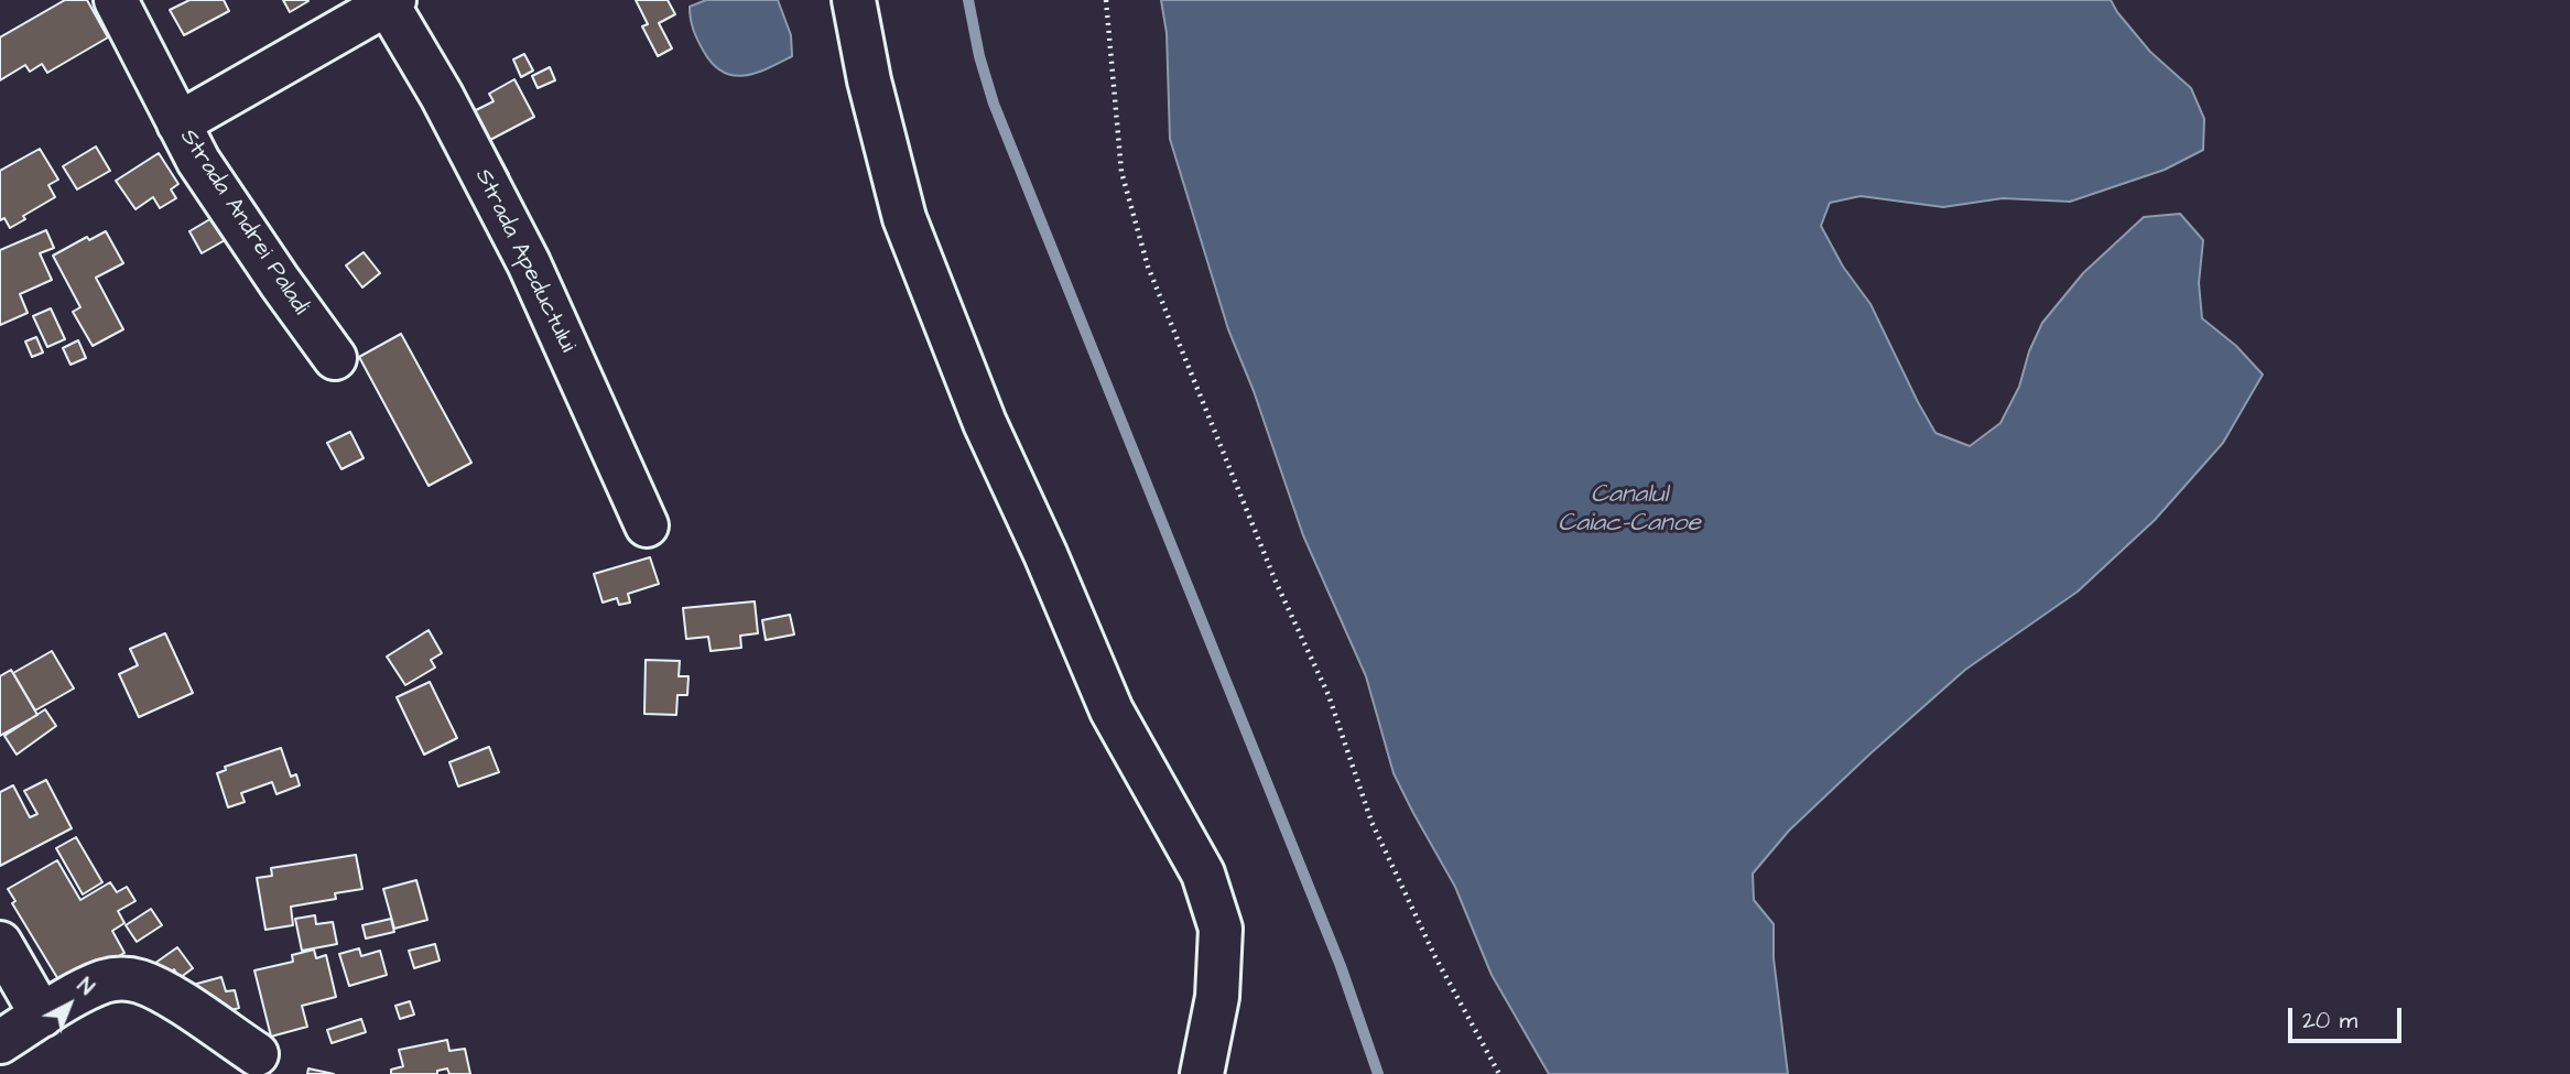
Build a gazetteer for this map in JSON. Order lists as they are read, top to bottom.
{
  "streets": {
    "street": ["Strada Andrei Paladi", "Strada Apeductului"]
  },
  "water": ["Canalul Caiac-Canoe"],
  "scale_bar": "20 m",
  "north": "top right"
}
